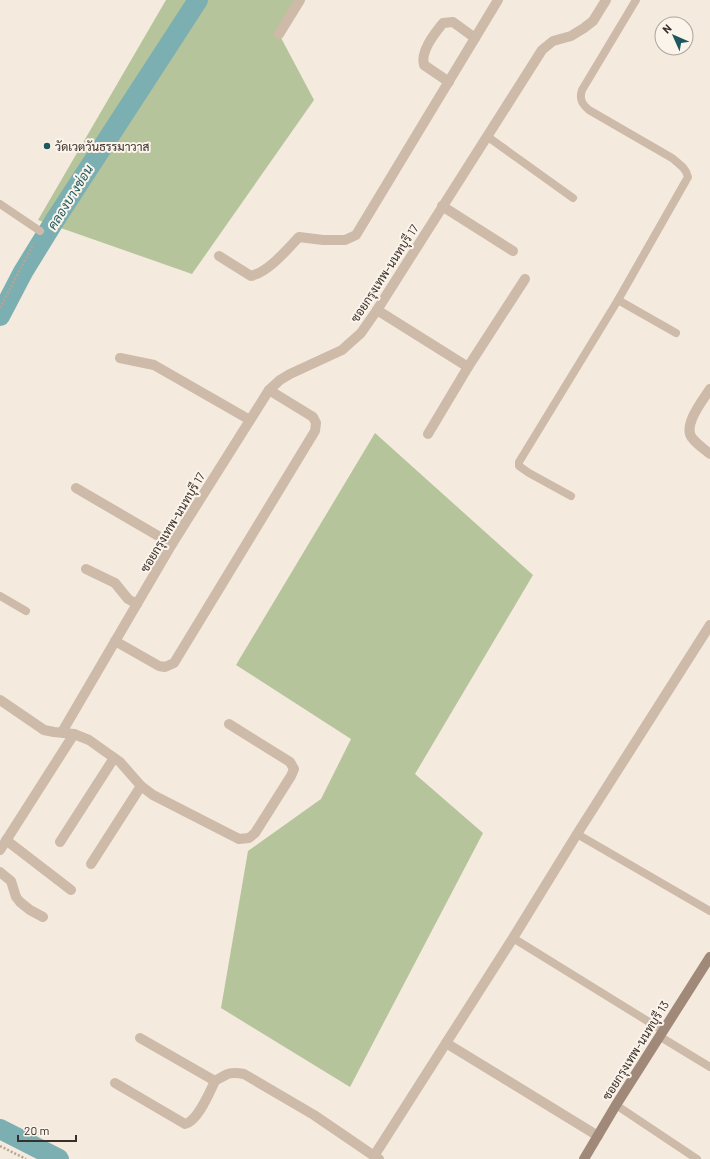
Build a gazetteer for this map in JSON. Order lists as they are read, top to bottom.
{
  "streets": {
    "street": ["ซอยกรุงเทพ-นนทบุรี 17", "ซอยกรุงเทพ-นนทบุรี 13"]
  },
  "water": ["คลองบางซ่อน"],
  "places": ["วัดเวตวันธรรมาวาส"],
  "scale_bar": "20 m",
  "north": "top left"
}
